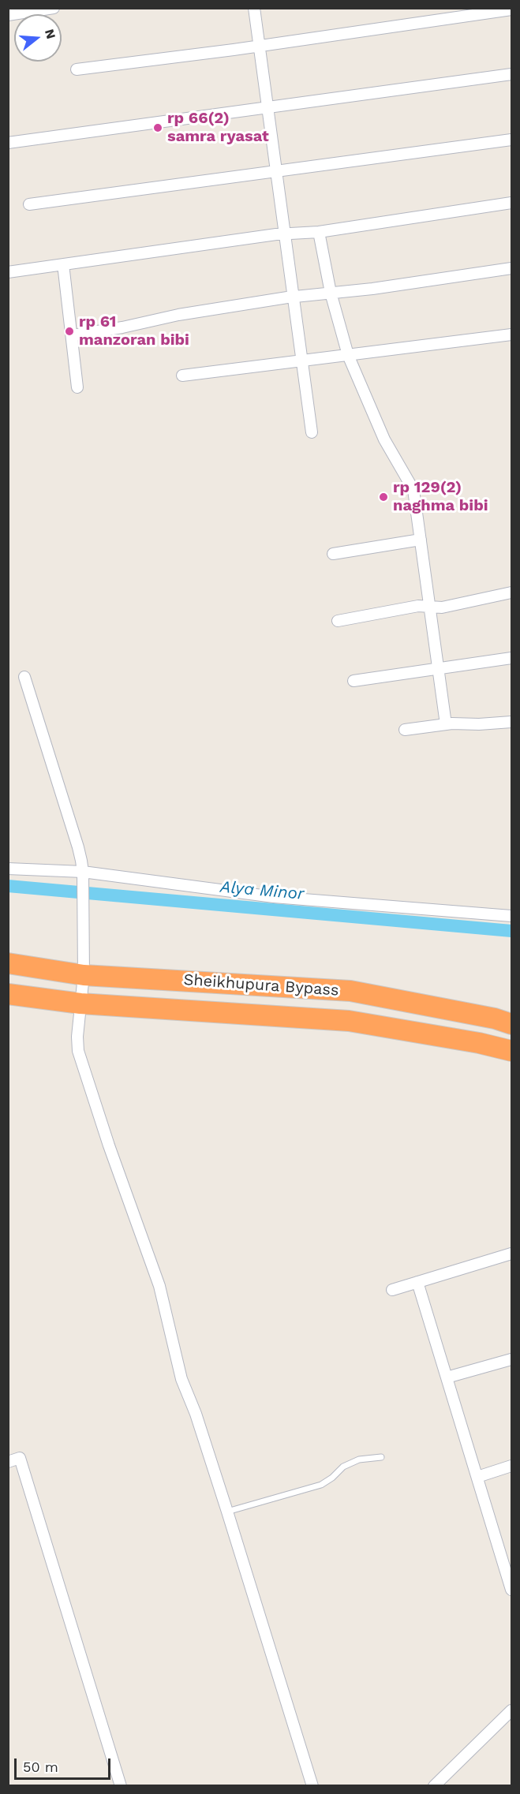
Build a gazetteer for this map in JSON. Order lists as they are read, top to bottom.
{
  "streets": {
    "highway": ["Sheikhupura Bypass"]
  },
  "water": ["Alya Minor"],
  "places": ["rp 66(2) samra ryasat", "rp 61 manzoran bibi", "rp 129(2) naghma bibi"],
  "scale_bar": "50 m",
  "north": "right"
}
